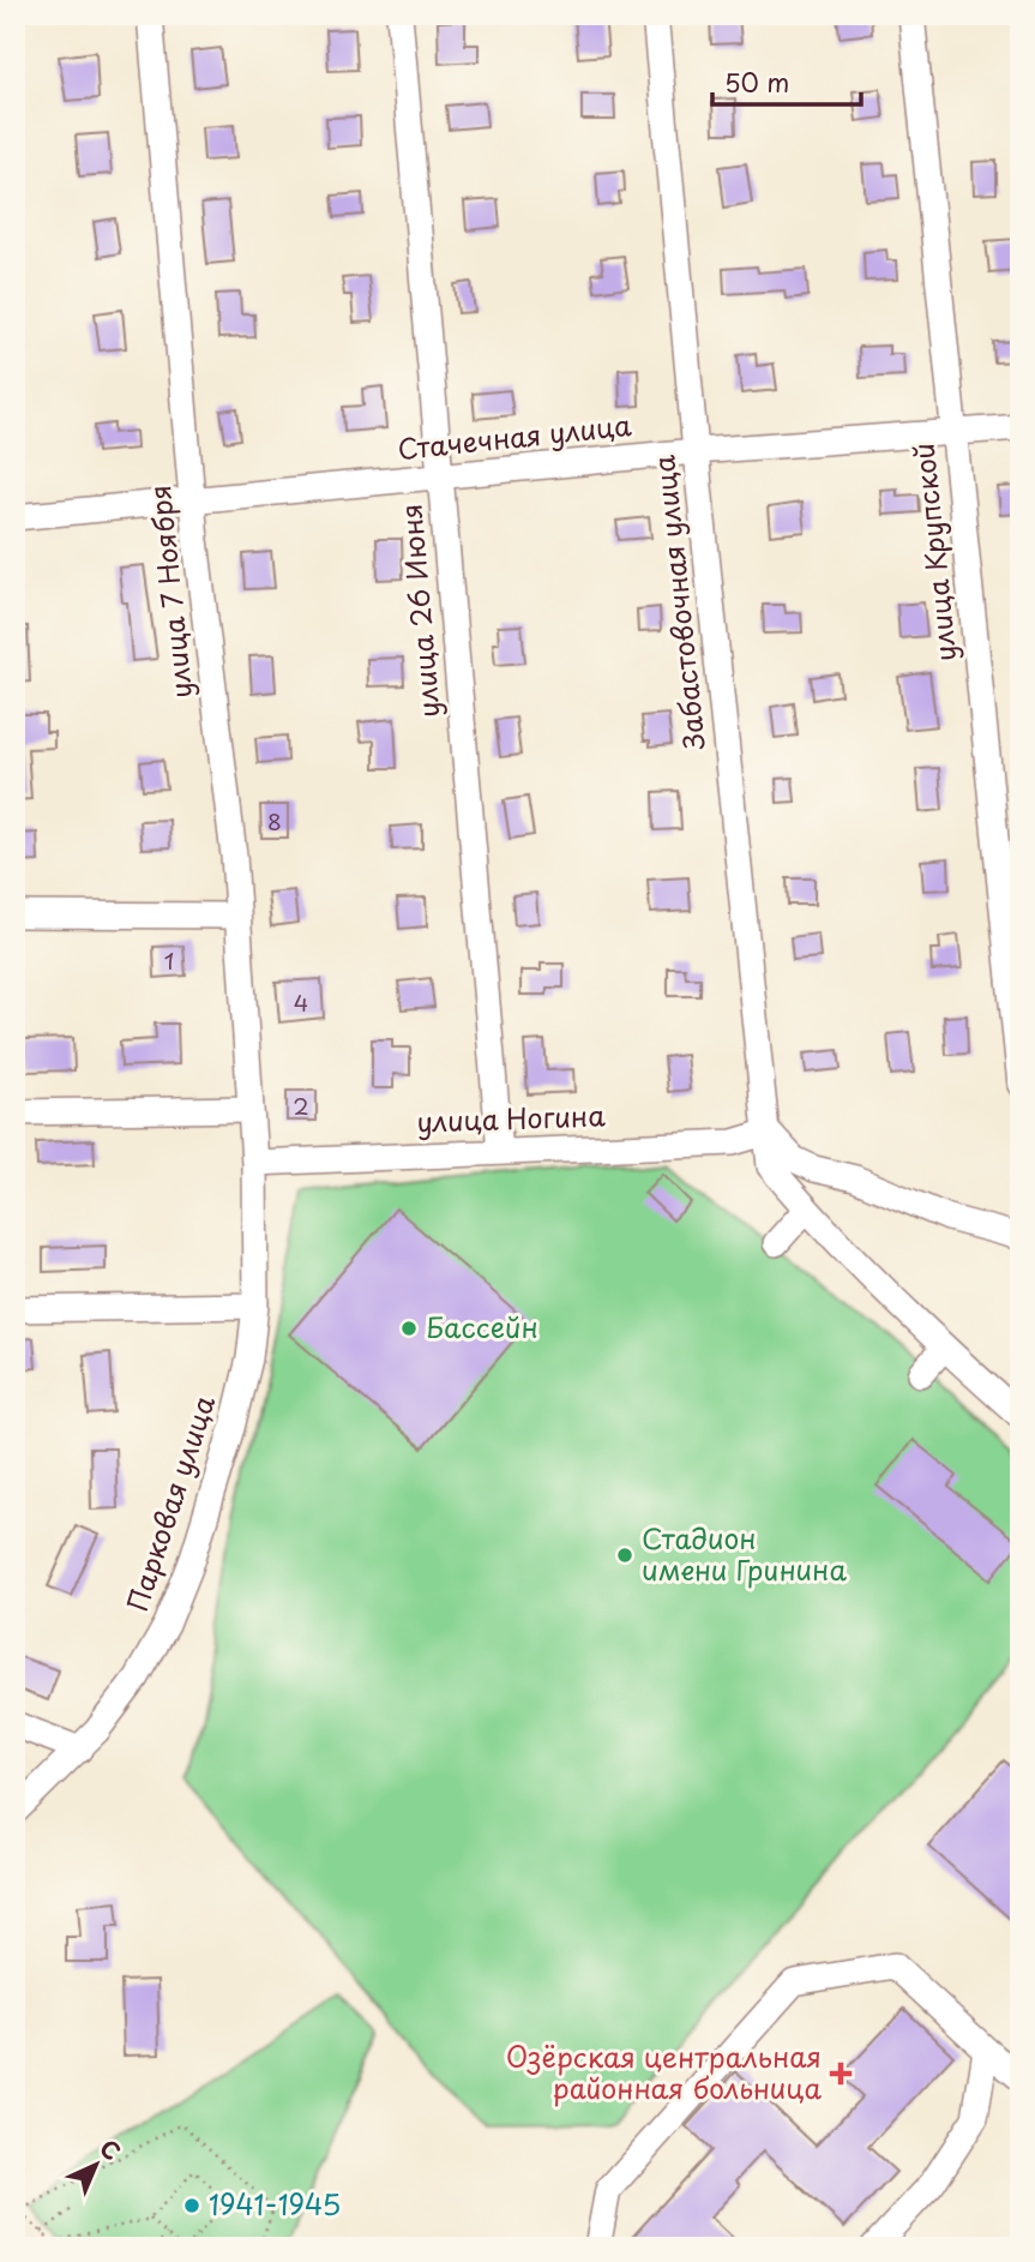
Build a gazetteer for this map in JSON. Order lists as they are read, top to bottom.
{
  "streets": {
    "street": [
      "Стачечная улица",
      "улица Крупской",
      "улица 7 Ноября",
      "Забастовочная улица",
      "улица 26 Июня",
      "улица Ногина",
      "Парковая улица"
    ]
  },
  "crossings": [
    ["Стачечная улица", "улица Крупской"],
    ["Стачечная улица", "улица 7 Ноября"],
    ["Стачечная улица", "Забастовочная улица"],
    ["Стачечная улица", "улица 26 Июня"],
    ["улица 7 Ноября", "улица Ногина"],
    ["улица 7 Ноября", "Парковая улица"],
    ["Забастовочная улица", "улица Ногина"],
    ["улица 26 Июня", "улица Ногина"],
    ["улица Ногина", "Парковая улица"]
  ],
  "places": {
    "other": ["Бассейн", "Стадион имени Гринина", "1941-1945"],
    "health": ["Озёрская центральная районная больница"]
  },
  "house_numbers": [
    "8",
    "1",
    "4",
    "2"
  ],
  "scale_bar": "50 m",
  "north": "top right"
}
